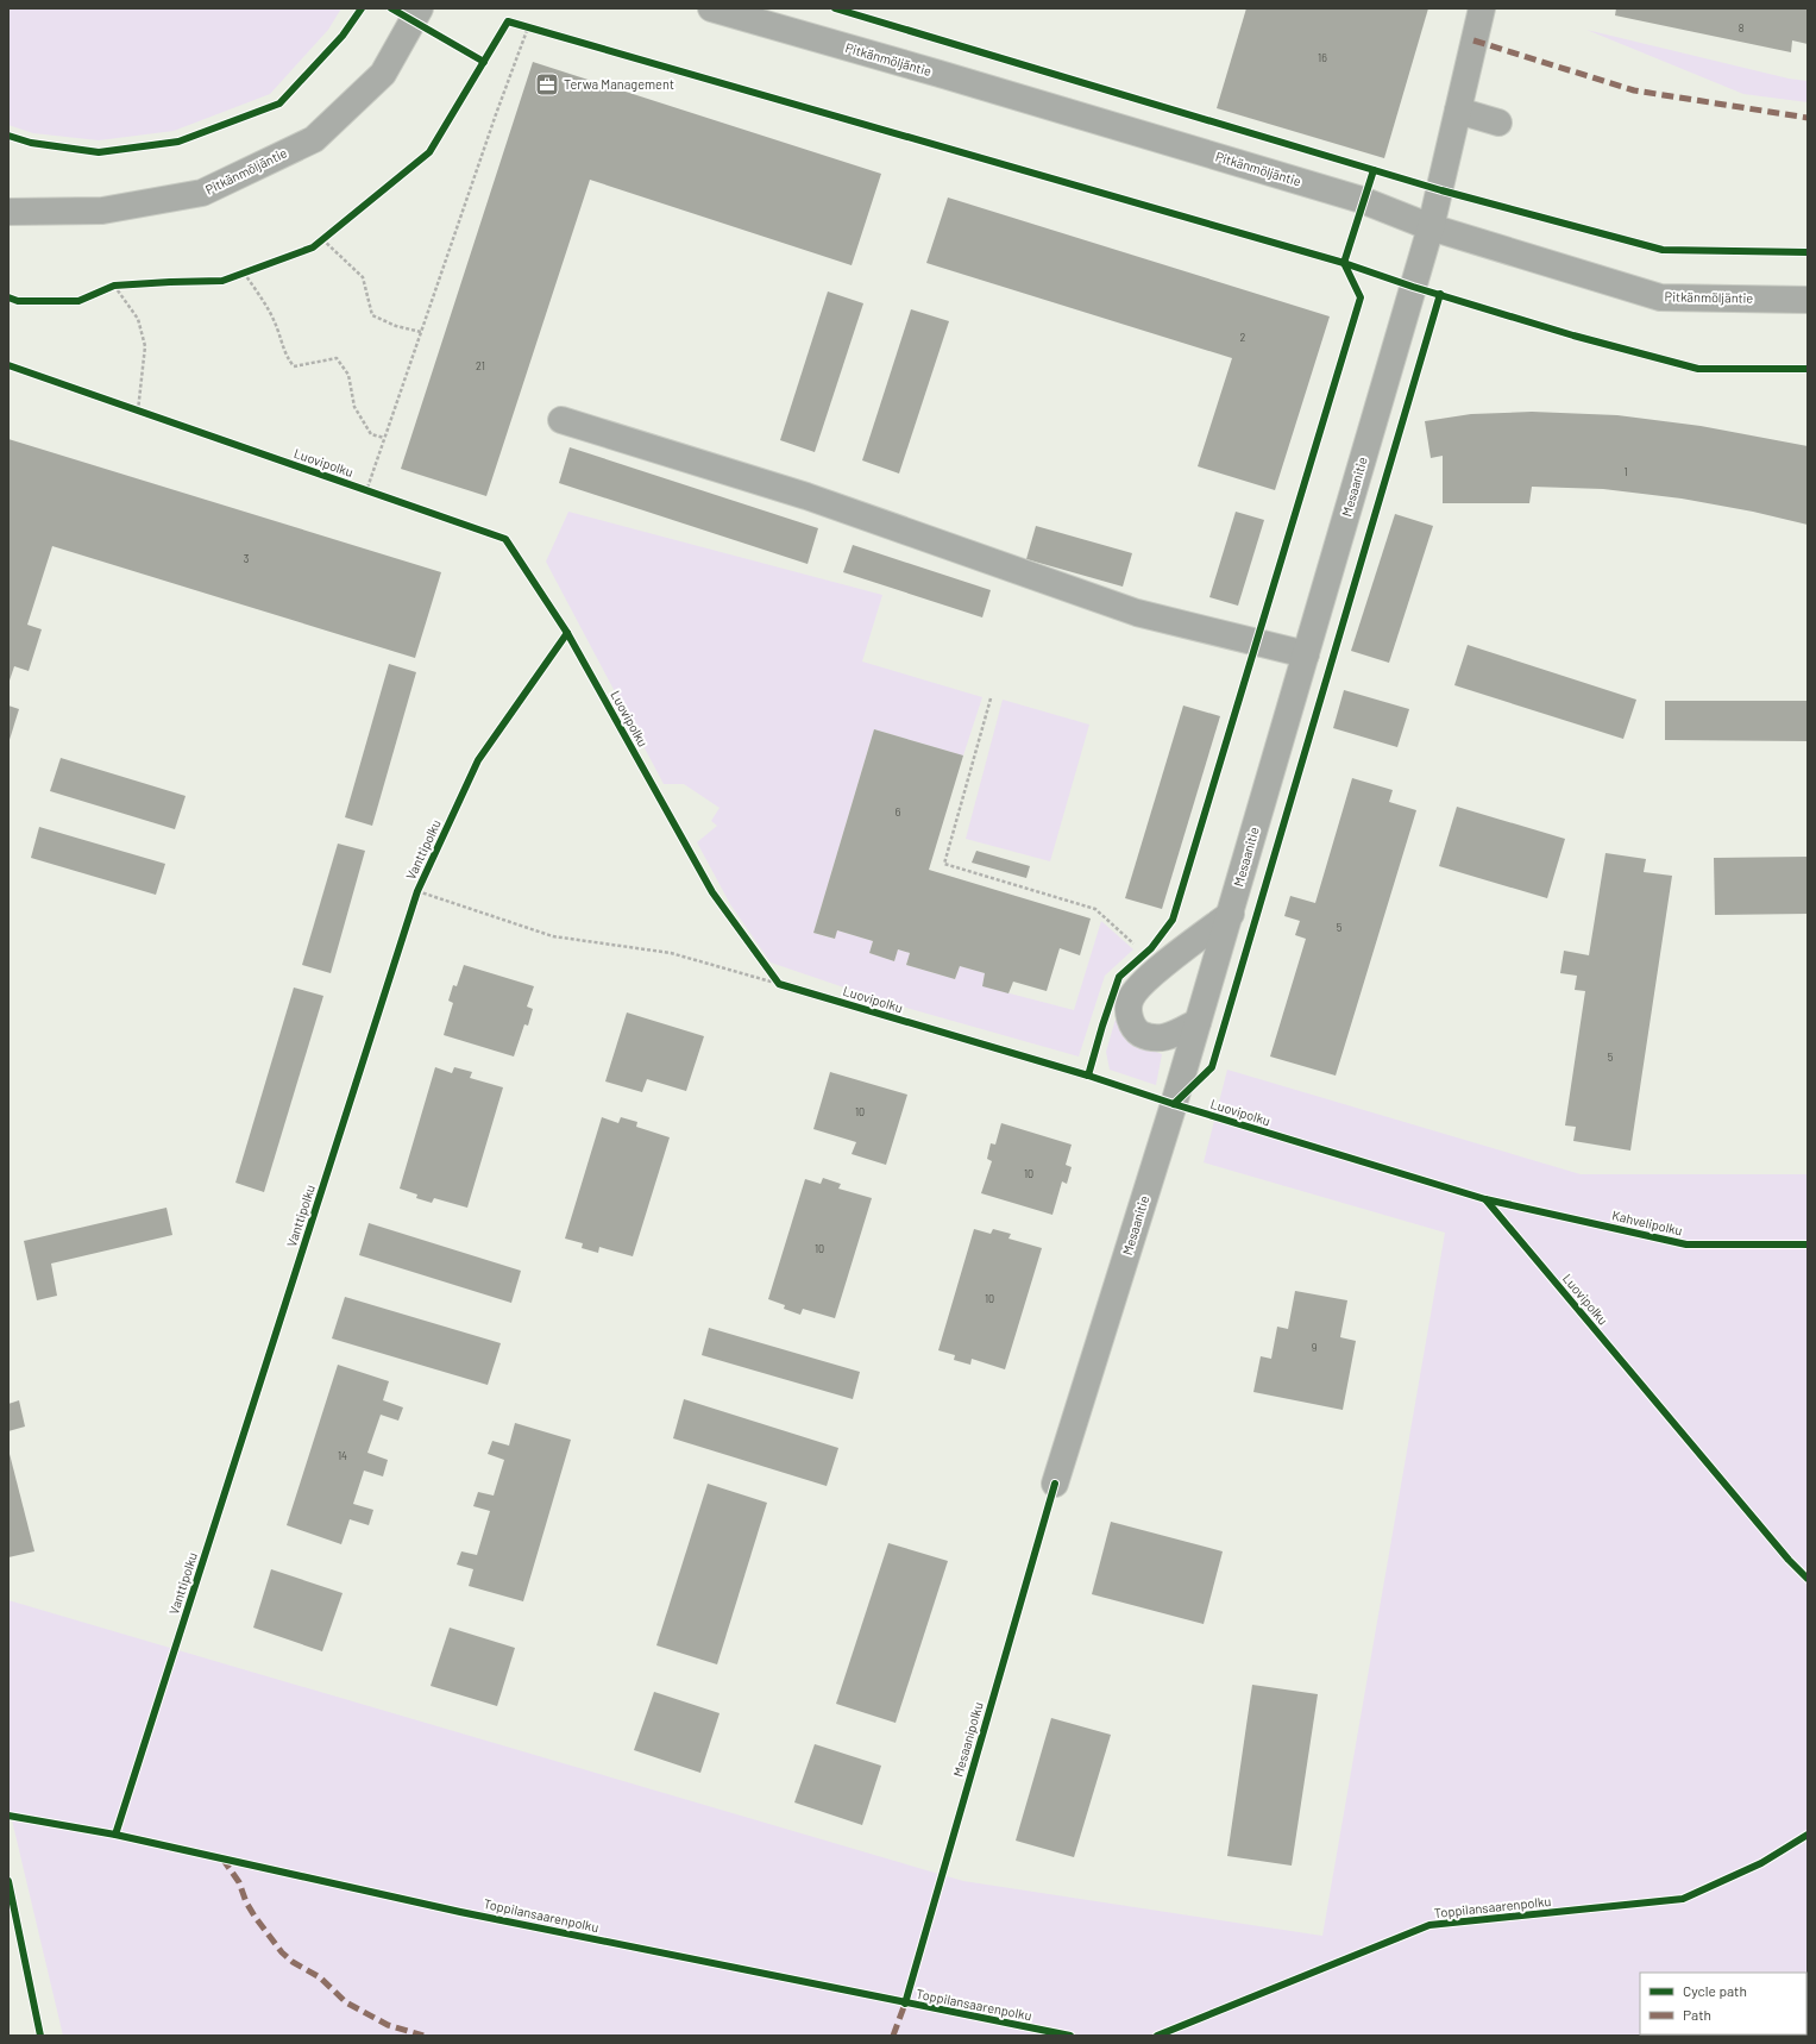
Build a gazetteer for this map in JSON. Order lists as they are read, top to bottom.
{
  "streets": {
    "street": ["Pitkänmöljäntie", "Mesaanitie"],
    "cycle path": [
      "Luovipolku",
      "Vanttipolku",
      "Kahvelipolku",
      "Mesaanipolku",
      "Toppilansaarenpolku"
    ]
  },
  "crossings": [
    ["Pitkänmöljäntie", "Mesaanitie"]
  ],
  "places": {
    "office": ["Terwa Management"]
  },
  "house_numbers": [
    "8",
    "16",
    "2",
    "21",
    "1",
    "3",
    "6",
    "5",
    "5",
    "10",
    "10",
    "10",
    "10",
    "9",
    "14"
  ],
  "legend": ["Cycle path", "Path"]
}
